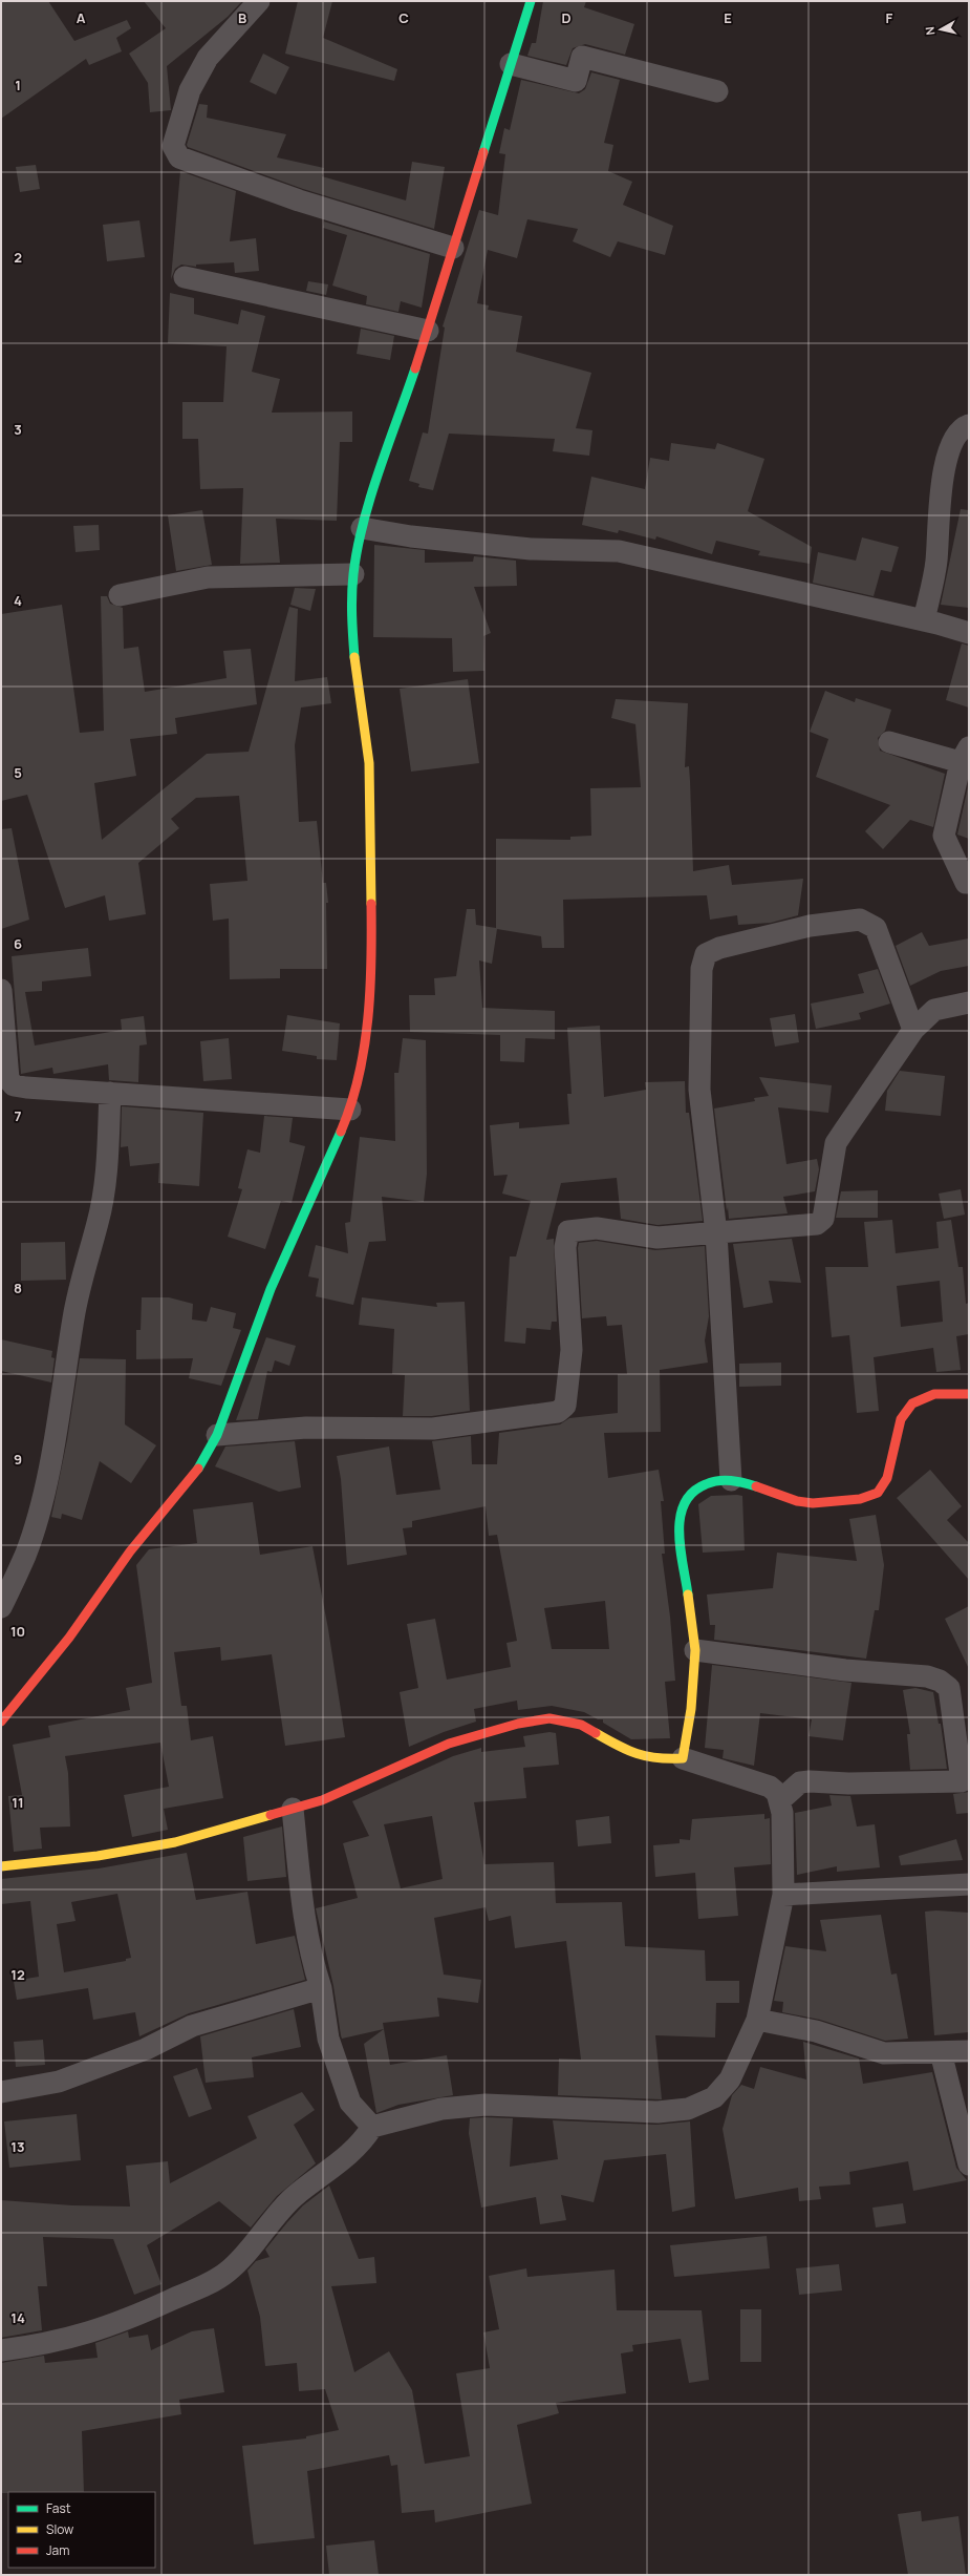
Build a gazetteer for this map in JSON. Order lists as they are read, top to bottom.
{
  "legend": ["Fast", "Slow", "Jam"],
  "north": "left",
  "grid": {
    "columns": [
      "A",
      "B",
      "C",
      "D",
      "E",
      "F"
    ],
    "rows": [
      "1",
      "2",
      "3",
      "4",
      "5",
      "6",
      "7",
      "8",
      "9",
      "10",
      "11",
      "12",
      "13",
      "14"
    ]
  }
}
